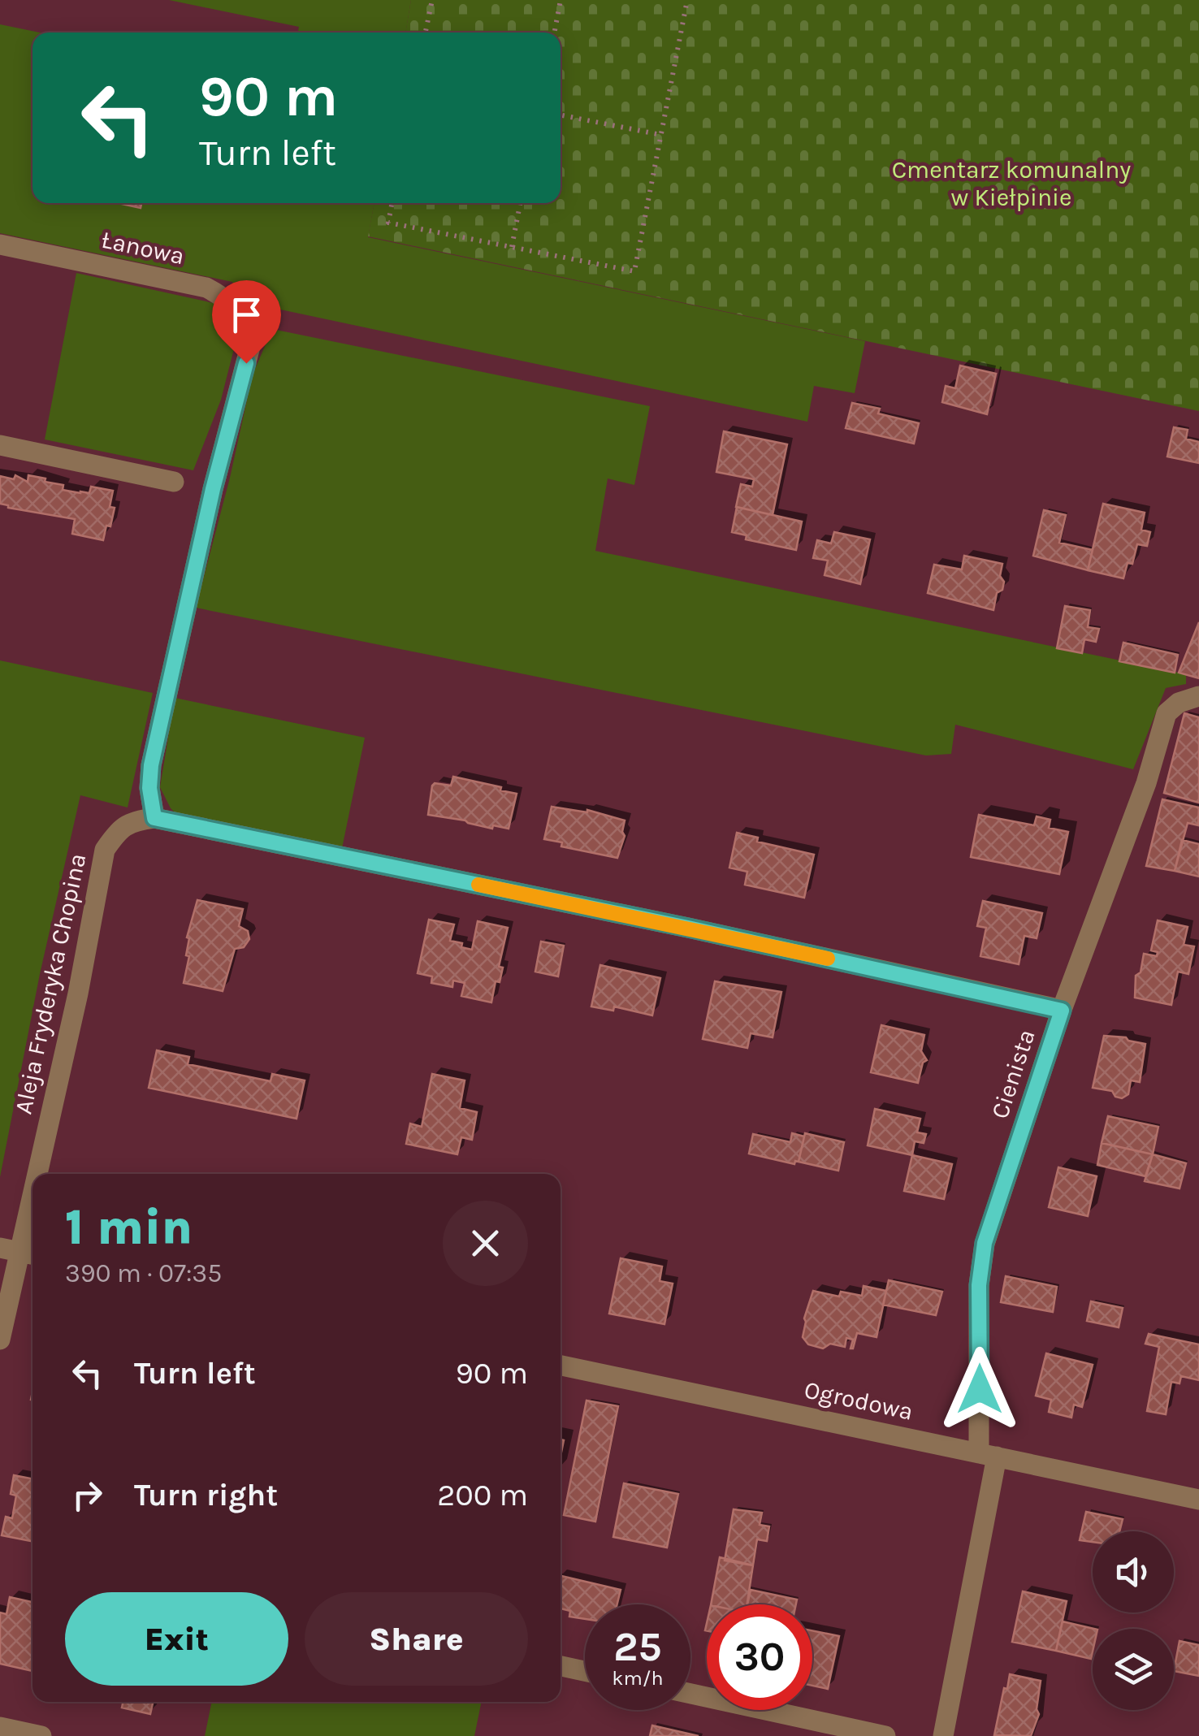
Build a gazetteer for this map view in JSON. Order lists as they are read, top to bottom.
{
  "streets": {
    "street": [
      "Łanowa",
      "Aleja Fryderyka Chopina",
      "Cienista",
      "Ogrodowa"
    ]
  },
  "crossings": [
    ["Łanowa", "Aleja Fryderyka Chopina"],
    ["Cienista", "Ogrodowa"]
  ],
  "parks": ["Cmentarz komunalny w Kiełpinie"],
  "page": {
    "turn": ["90 m", "Turn left"],
    "heading": ["1 min", "390 m · 07:35"],
    "list": [
      {
        "name": "Turn left",
        "value": "90 m"
      },
      {
        "name": "Turn right",
        "value": "200 m"
      }
    ],
    "buttons": ["Exit", "Share"],
    "speed": "25 km/h",
    "limit": "30"
  }
}
